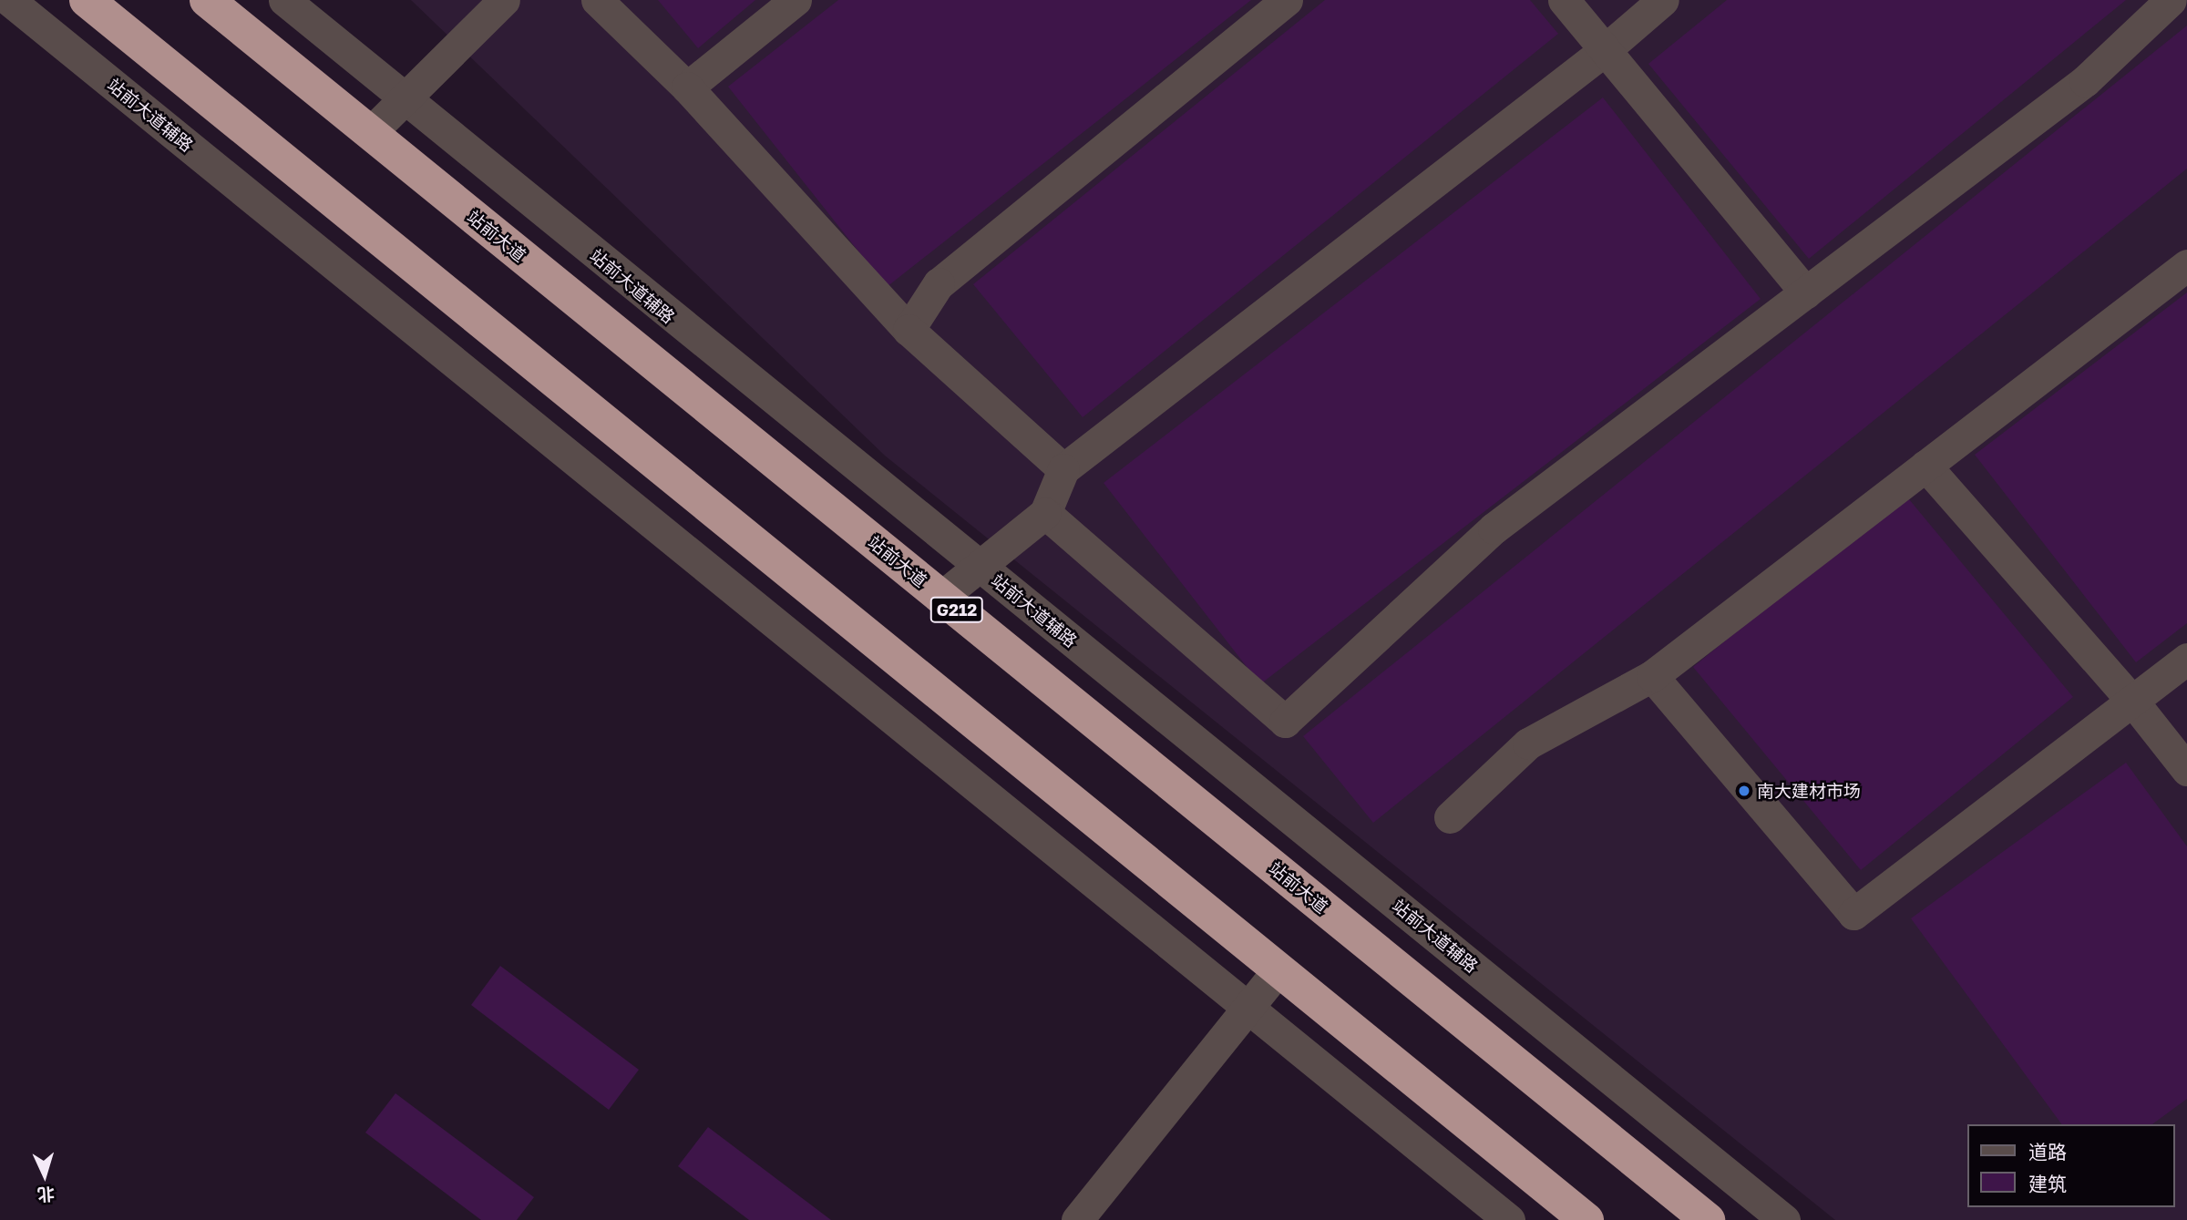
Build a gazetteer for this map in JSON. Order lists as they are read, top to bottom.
{
  "streets": {
    "highway": ["站前大道", "G212"],
    "street": ["站前大道辅路"]
  },
  "places": ["南大建材市场"],
  "legend": ["道路", "建筑"],
  "north": "bottom"
}
